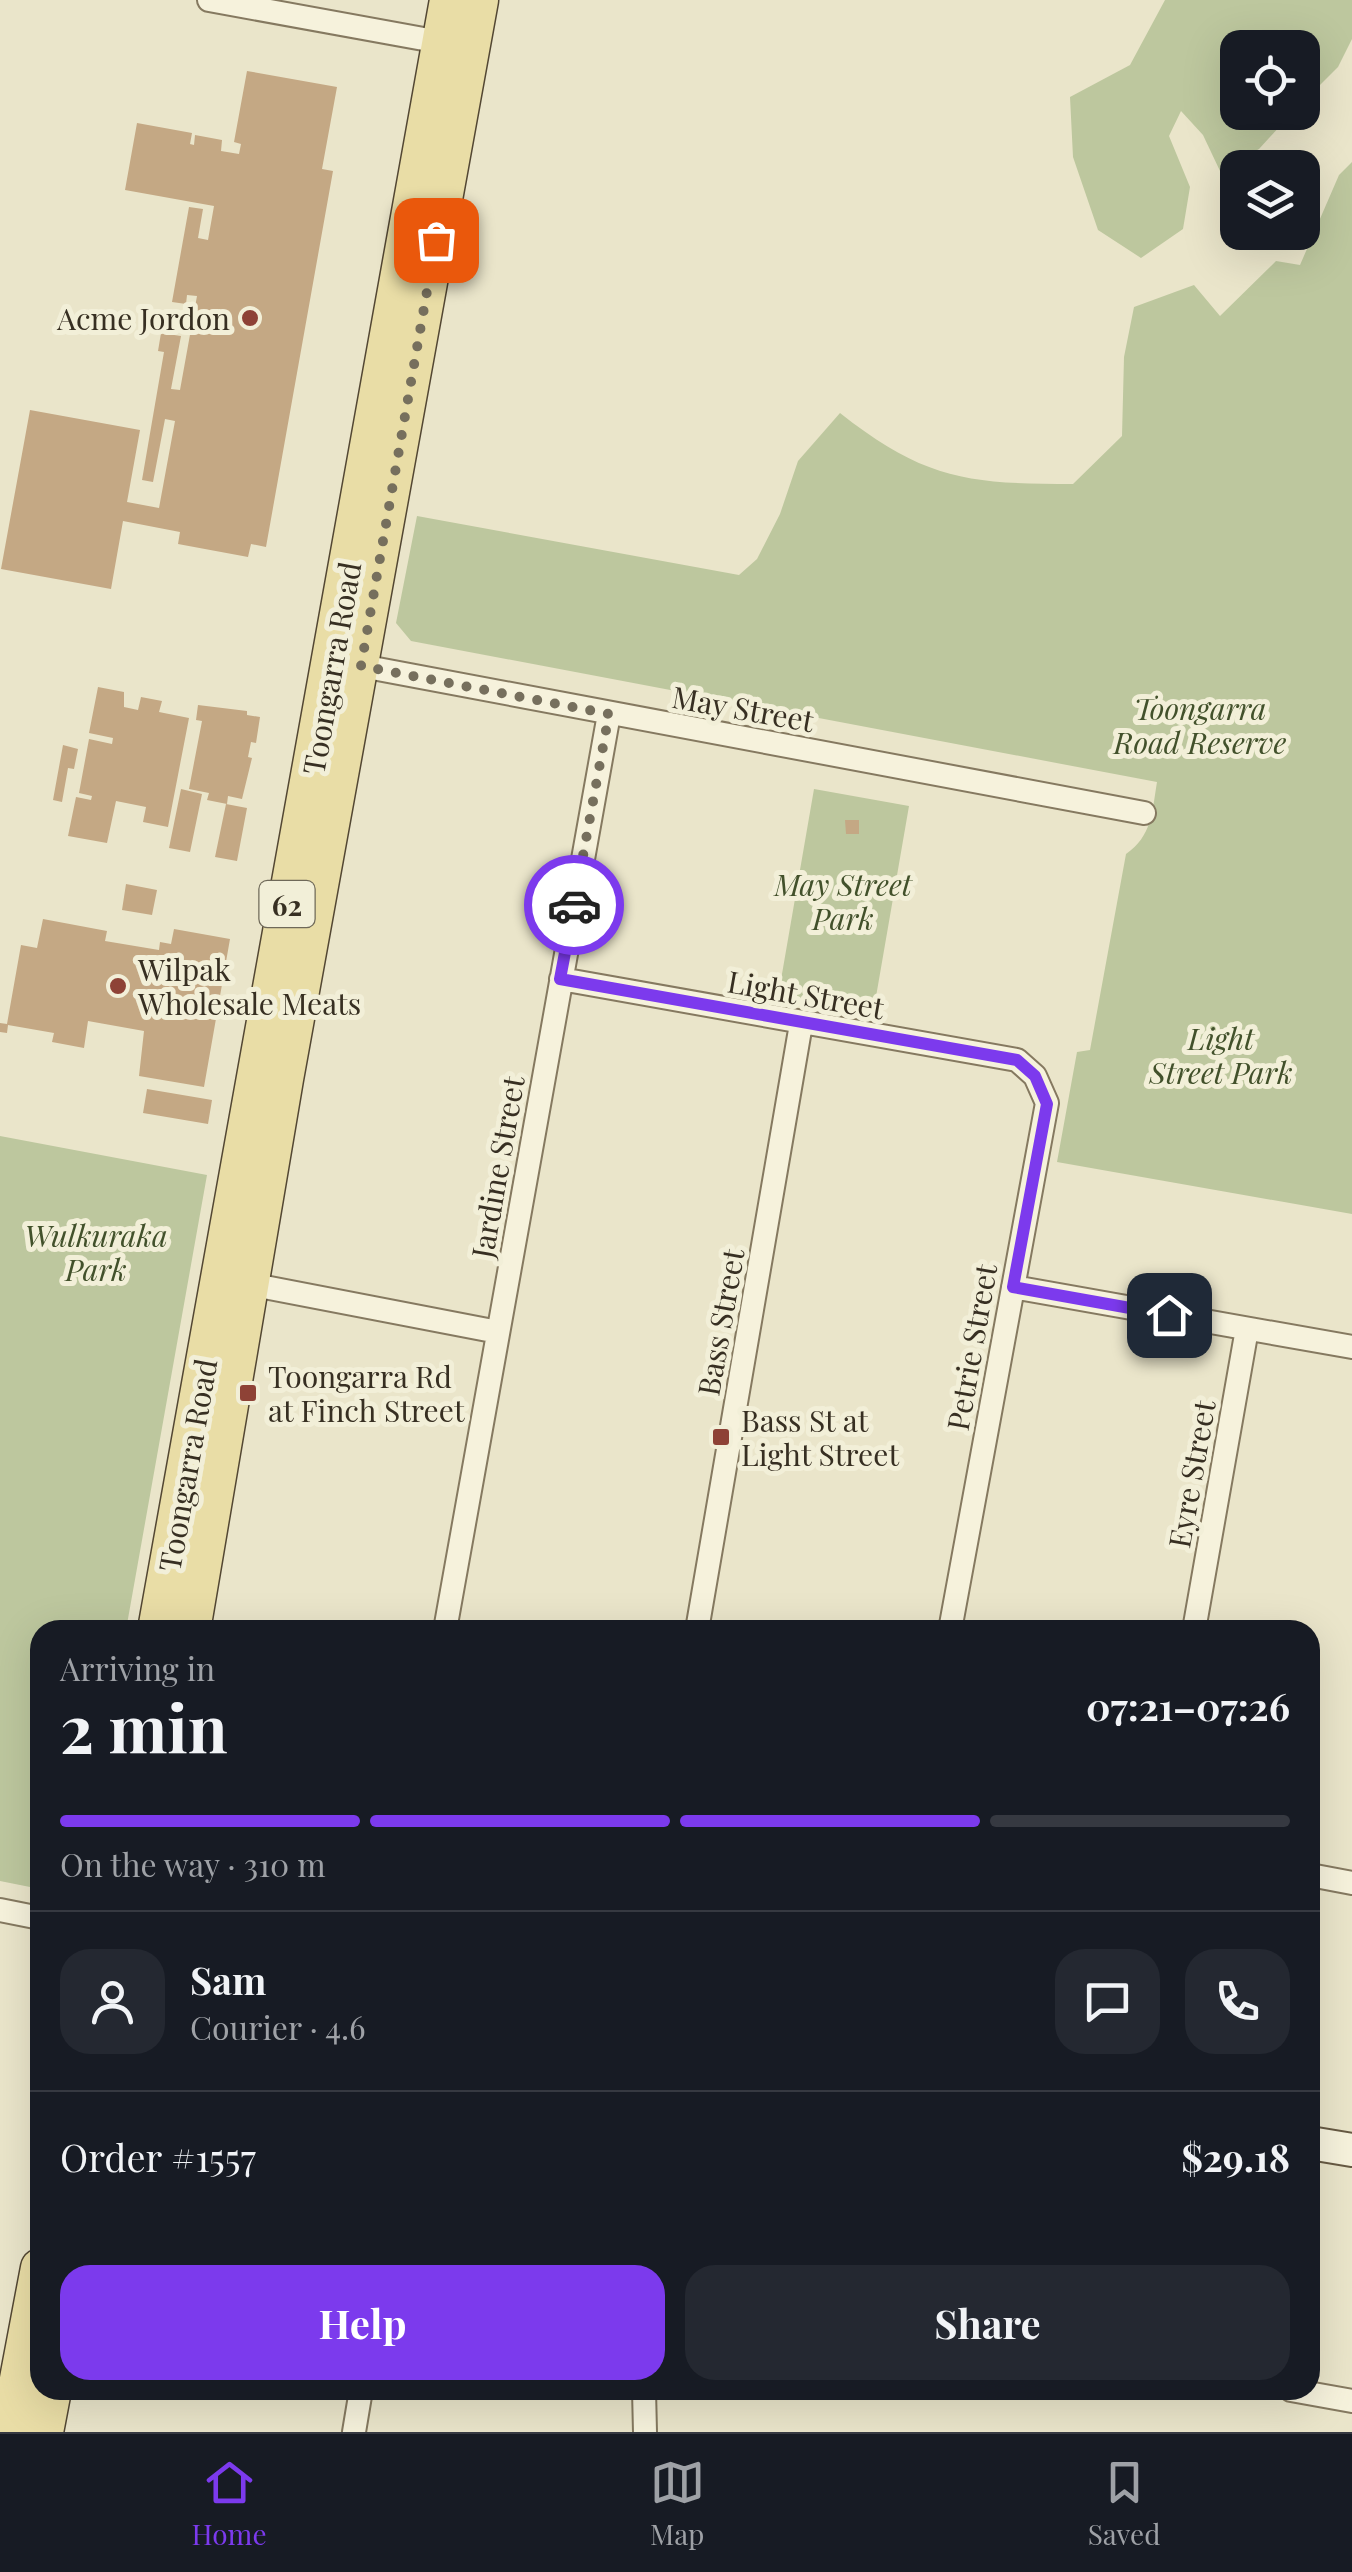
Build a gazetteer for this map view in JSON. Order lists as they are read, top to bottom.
{
  "streets": {
    "main road": ["Toongarra Road", "62"],
    "street": [
      "May Street",
      "Light Street",
      "Jardine Street",
      "Bass Street",
      "Petrie Street",
      "Eyre Street"
    ]
  },
  "crossings": [
    ["Toongarra Road", "May Street"],
    ["May Street", "Jardine Street"],
    ["Light Street", "Jardine Street"],
    ["Light Street", "Bass Street"],
    ["Light Street", "Petrie Street"]
  ],
  "parks": [
    "Toongarra Road Reserve",
    "May Street Park",
    "Light Street Park",
    "Wulkuraka Park"
  ],
  "places": {
    "other": ["Acme Jordon", "Wilpak Wholesale Meats"],
    "transit": ["Toongarra Rd at Finch Street", "Bass St at Light Street"]
  },
  "page": {
    "heading": ["2 min", "Arriving in", "07:21–07:26"],
    "panel": [
      "Sam",
      "Courier · 4.6",
      "Order #1557",
      "$29.18"
    ],
    "bar": "On the way · 310 m",
    "buttons": ["Help", "Share"],
    "tabs": ["Home", "Map", "Saved"]
  }
}
